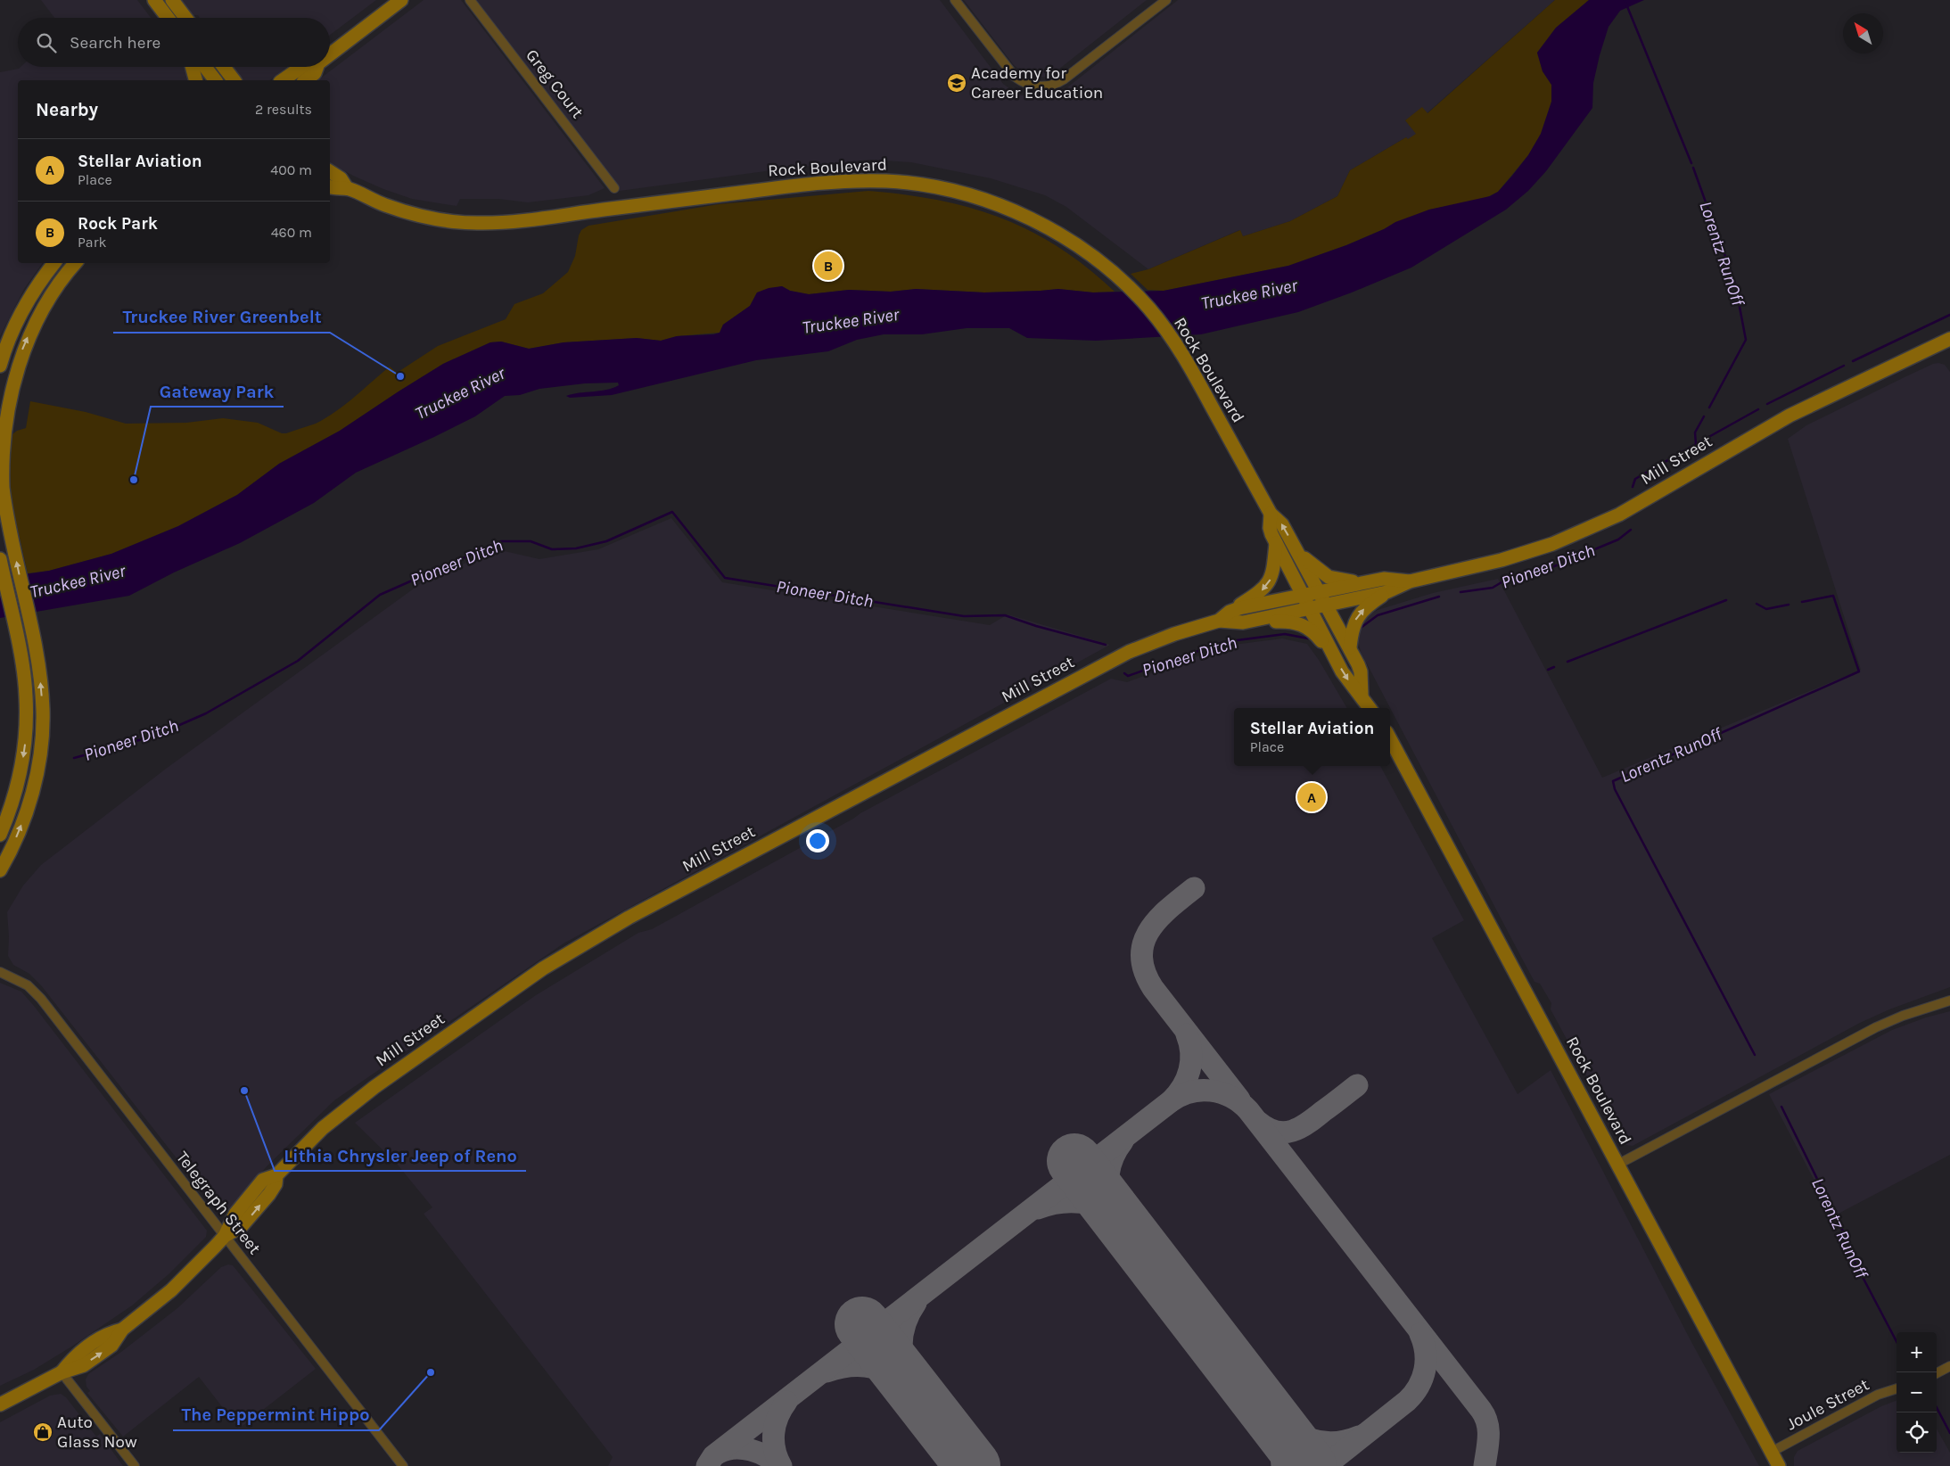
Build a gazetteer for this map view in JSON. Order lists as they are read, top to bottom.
{
  "streets": {
    "main road": ["Rock Boulevard", "Mill Street"],
    "street": ["Greg Court", "Telegraph Street", "Joule Street"]
  },
  "crossings": [
    ["Rock Boulevard", "Mill Street"],
    ["Rock Boulevard", "Joule Street"],
    ["Mill Street", "Telegraph Street"]
  ],
  "water": ["Lorentz RunOff", "Truckee River", "Pioneer Ditch"],
  "places": {
    "school or university": ["Academy for Career Education"],
    "other": [
      "Truckee River Greenbelt",
      "Gateway Park",
      "Lithia Chrysler Jeep of Reno",
      "The Peppermint Hippo"
    ],
    "shop": ["Auto Glass Now"]
  },
  "north": "top left",
  "page": {
    "search": "Search here",
    "heading": ["Nearby", "2 results"],
    "list": [
      {
        "mark": "A",
        "name": "Stellar Aviation",
        "note": "Place",
        "value": "400 m"
      },
      {
        "mark": "B",
        "name": "Rock Park",
        "note": "Park",
        "value": "460 m"
      }
    ],
    "pins": ["B", "A"],
    "popup": ["Stellar Aviation", "Place"],
    "map_buttons": ["+", "−"]
  }
}
